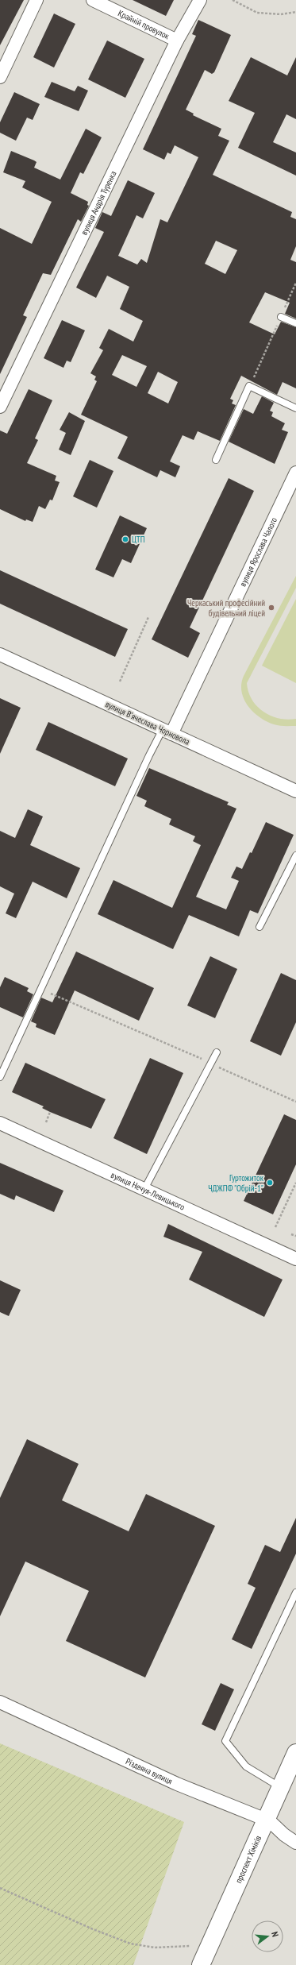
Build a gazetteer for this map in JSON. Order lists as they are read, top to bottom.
{
  "streets": {
    "main road": ["проспект Хіміків"],
    "street": [
      "Крайній провулок",
      "вулиця Андрія Туренка",
      "вулиця Ярослава Чалого",
      "вулиця Вʼячеслава Чорновола",
      "вулиця Нечуя-Левицького",
      "Різдвяна вулиця"
    ]
  },
  "crossings": [
    ["Крайній провулок", "вулиця Андрія Туренка"],
    ["вулиця Ярослава Чалого", "вулиця Вʼячеслава Чорновола"],
    ["Різдвяна вулиця", "проспект Хіміків"]
  ],
  "places": ["ЦТП", "Черкаський професійний будівельний ліцей", "Гуртожиток ЧДЖПФ \"Обрій-1\""],
  "north": "right"
}
